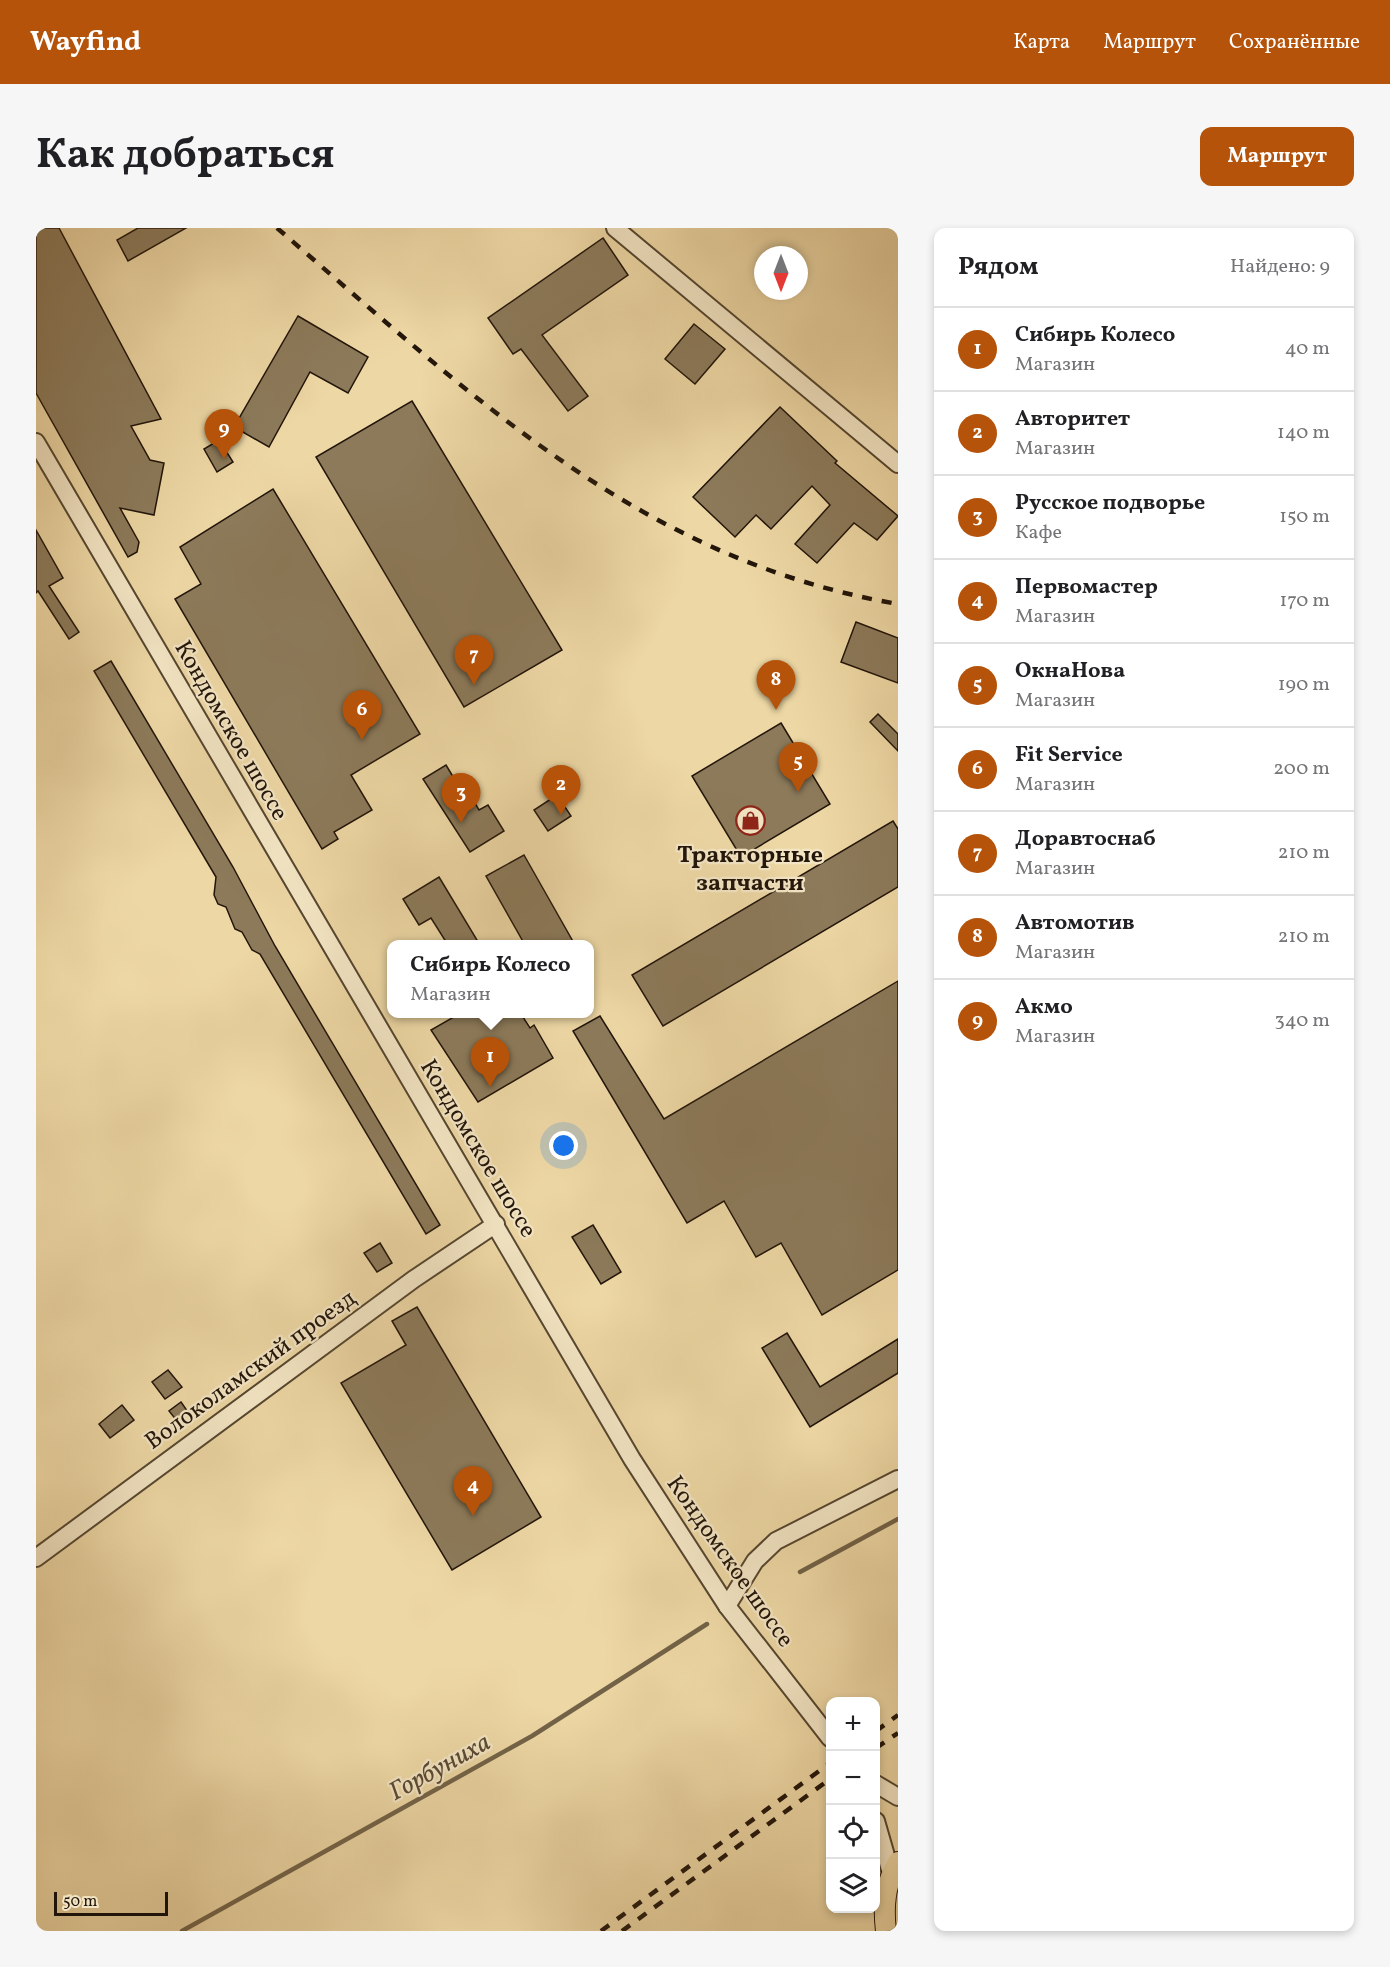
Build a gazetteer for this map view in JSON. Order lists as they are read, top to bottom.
{
  "streets": {
    "street": ["Кондомское шоссе", "Волоколамский проезд"]
  },
  "crossings": [
    ["Кондомское шоссе", "Волоколамский проезд"]
  ],
  "water": ["Горбуниха"],
  "places": {
    "shop": ["Тракторные запчасти"]
  },
  "scale_bar": "50 m",
  "north": "bottom",
  "page": {
    "header": "Wayfind",
    "nav": ["Карта", "Маршрут", "Сохранённые"],
    "title": "Как добраться",
    "buttons": "Маршрут",
    "heading": ["Рядом", "Найдено: 9"],
    "list": [
      {
        "mark": "1",
        "name": "Сибирь Колесо",
        "note": "Магазин",
        "value": "40 m"
      },
      {
        "mark": "2",
        "name": "Авторитет",
        "note": "Магазин",
        "value": "140 m"
      },
      {
        "mark": "3",
        "name": "Русское подворье",
        "note": "Кафе",
        "value": "150 m"
      },
      {
        "mark": "4",
        "name": "Первомастер",
        "note": "Магазин",
        "value": "170 m"
      },
      {
        "mark": "5",
        "name": "ОкнаНова",
        "note": "Магазин",
        "value": "190 m"
      },
      {
        "mark": "6",
        "name": "Fit Service",
        "note": "Магазин",
        "value": "200 m"
      },
      {
        "mark": "7",
        "name": "Доравтоснаб",
        "note": "Магазин",
        "value": "210 m"
      },
      {
        "mark": "8",
        "name": "Автомотив",
        "note": "Магазин",
        "value": "210 m"
      },
      {
        "mark": "9",
        "name": "Акмо",
        "note": "Магазин",
        "value": "340 m"
      }
    ],
    "pins": [
      "9",
      "7",
      "8",
      "6",
      "5",
      "2",
      "3",
      "1",
      "4"
    ],
    "popup": ["Сибирь Колесо", "Магазин"],
    "map_buttons": ["+", "−"],
    "scale": "50 m"
  }
}
